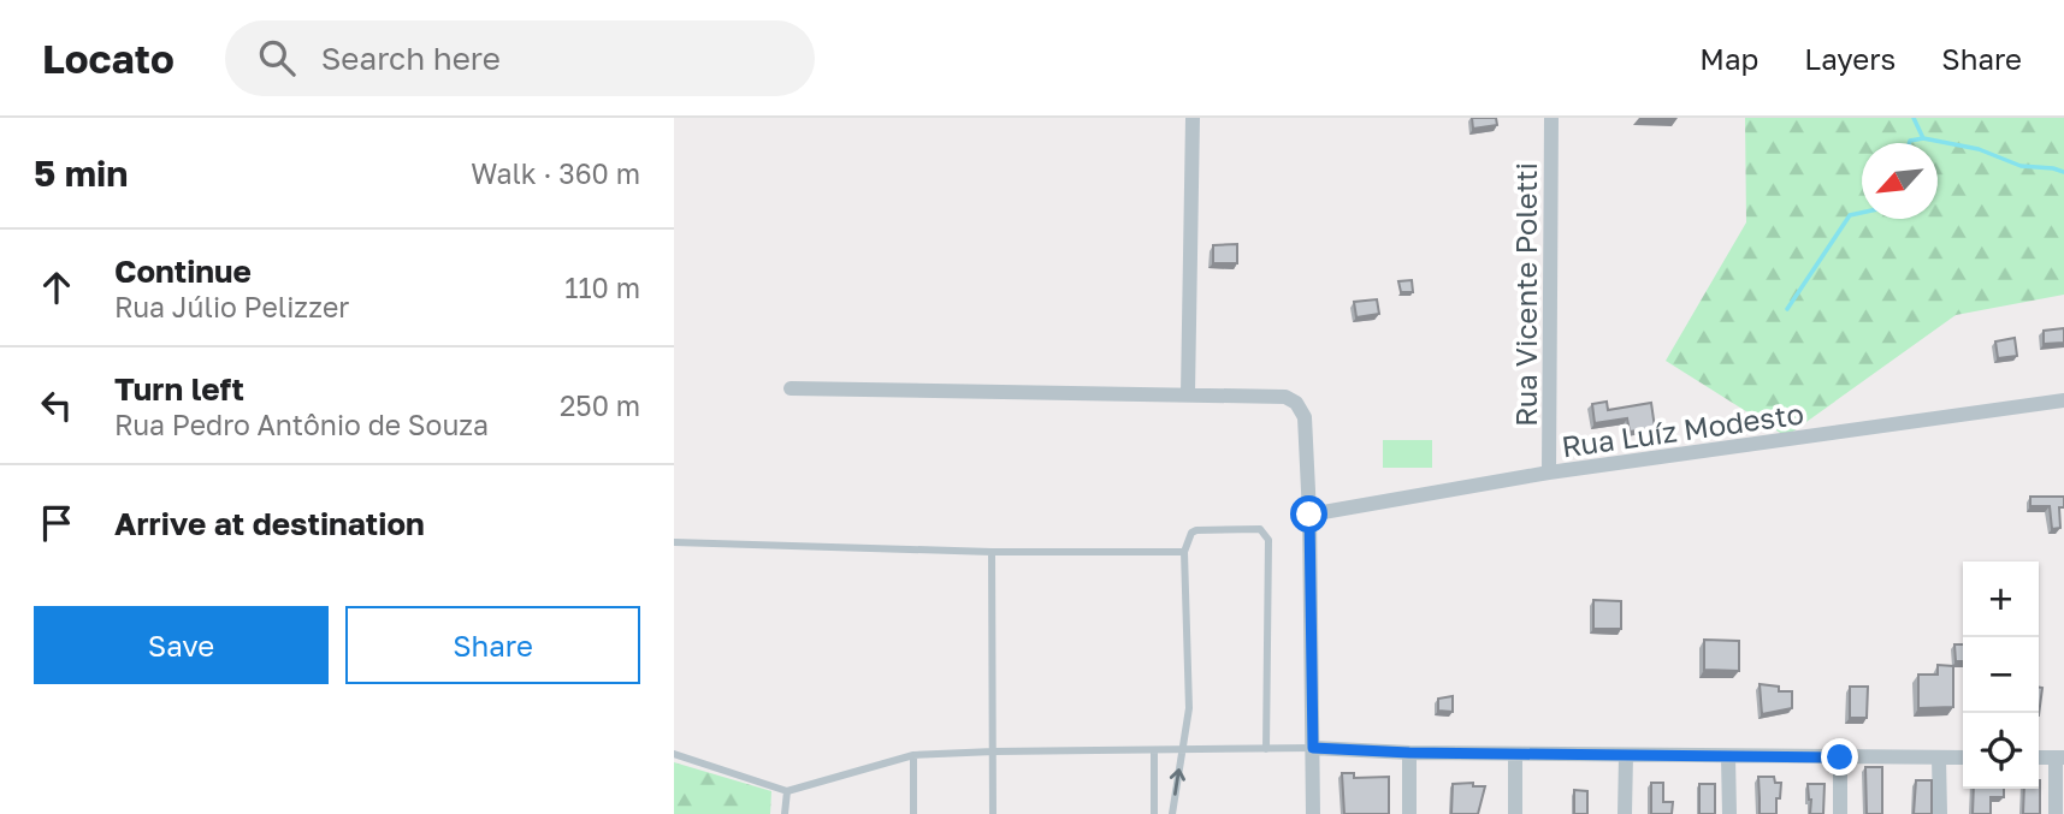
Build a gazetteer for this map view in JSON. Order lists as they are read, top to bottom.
{
  "streets": {
    "street": ["Rua Vicente Poletti", "Rua Luíz Modesto"]
  },
  "crossings": [
    ["Rua Vicente Poletti", "Rua Luíz Modesto"]
  ],
  "north": "bottom left",
  "page": {
    "header": "Locato",
    "search": "Search here",
    "nav": ["Map", "Layers", "Share"],
    "heading": ["5 min", "Walk · 360 m"],
    "list": [
      ["Continue", "Rua Júlio Pelizzer", "110 m"],
      ["Turn left", "Rua Pedro Antônio de Souza", "250 m"],
      "Arrive at destination"
    ],
    "map_buttons": ["+", "−"],
    "buttons": ["Save", "Share"]
  }
}
